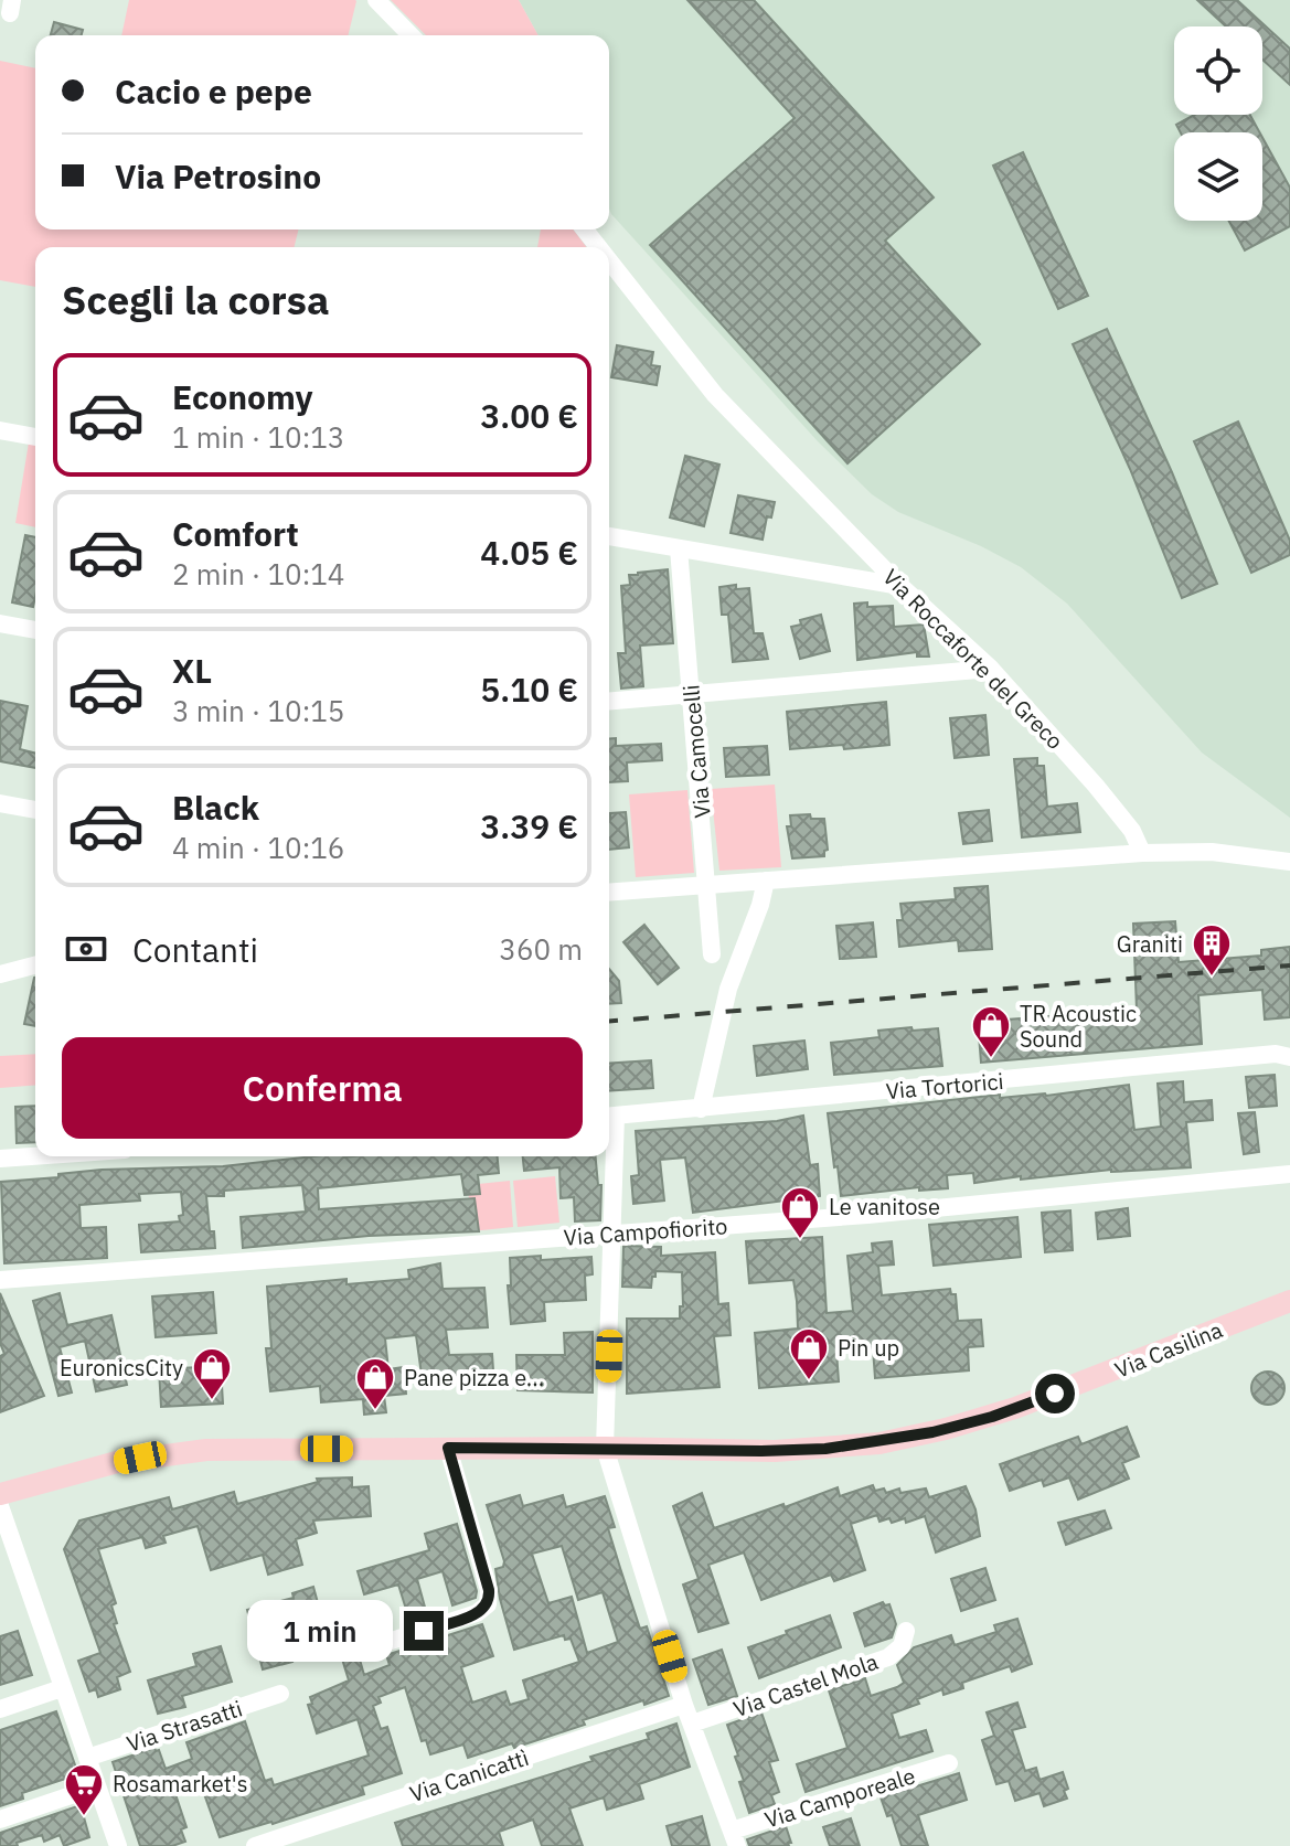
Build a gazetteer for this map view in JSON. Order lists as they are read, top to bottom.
{
  "streets": {
    "main road": ["Via Casilina"],
    "street": [
      "Via Roccaforte del Greco",
      "Via Camocelli",
      "Via Tortorici",
      "Via Campofiorito",
      "Via Castel Mola",
      "Via Strasatti",
      "Via Canicattì",
      "Via Camporeale"
    ]
  },
  "places": {
    "building": ["Graniti"],
    "shop": [
      "TR Acoustic Sound",
      "Le vanitose",
      "Pin up",
      "EuronicsCity",
      "Pane pizza e..."
    ],
    "supermarket": ["Rosamarket's"]
  },
  "page": {
    "banner": ["Cacio e pepe", "Via Petrosino"],
    "heading": "Scegli la corsa",
    "list": [
      {
        "name": "Economy",
        "note": "1 min · 10:13",
        "value": "3.00 €"
      },
      {
        "name": "Comfort",
        "note": "2 min · 10:14",
        "value": "4.05 €"
      },
      {
        "name": "XL",
        "note": "3 min · 10:15",
        "value": "5.10 €"
      },
      {
        "name": "Black",
        "note": "4 min · 10:16",
        "value": "3.39 €"
      }
    ],
    "pay": ["Contanti", "360 m"],
    "buttons": "Conferma",
    "bubble": "1 min"
  }
}
